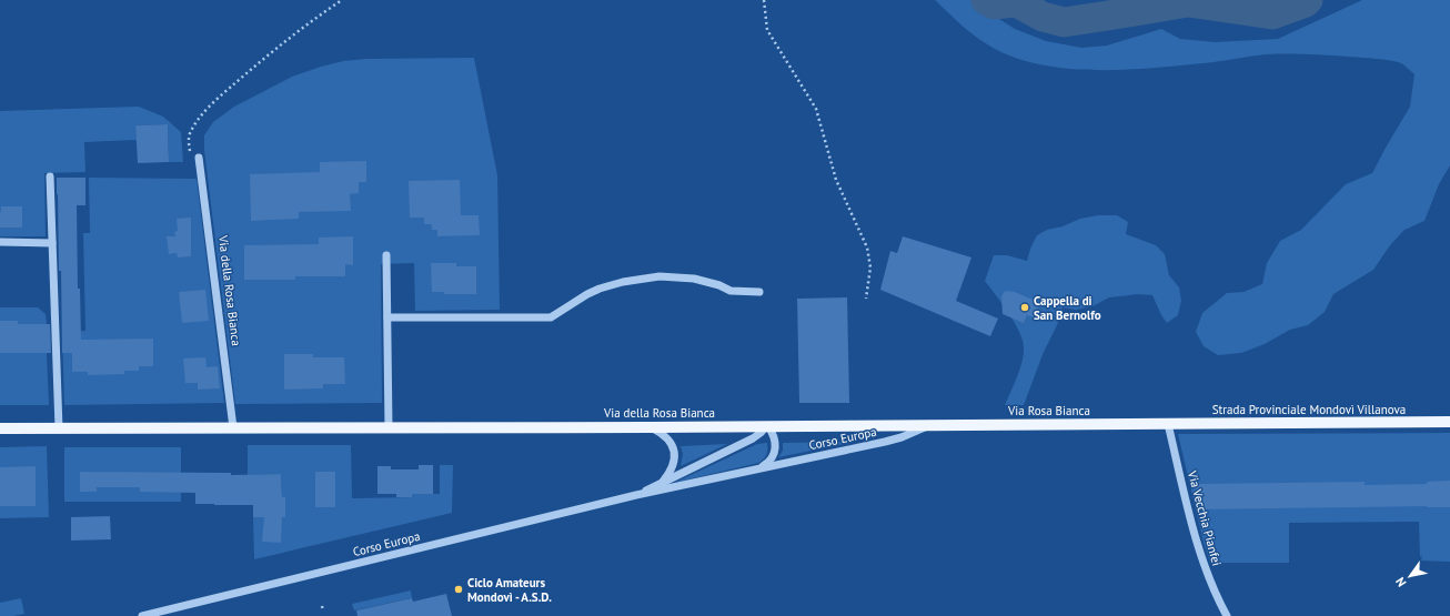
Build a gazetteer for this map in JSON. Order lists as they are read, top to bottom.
{
  "streets": {
    "main road": ["Via della Rosa Bianca", "Strada Provinciale Mondovì Villanova", "Via Rosa Bianca"],
    "street": ["Corso Europa", "Via Vecchia Pianfei"]
  },
  "crossings": [
    ["Via della Rosa Bianca", "Via Rosa Bianca"],
    ["Via della Rosa Bianca", "Corso Europa"],
    ["Strada Provinciale Mondovì Villanova", "Via Rosa Bianca"],
    ["Strada Provinciale Mondovì Villanova", "Via Vecchia Pianfei"],
    ["Via Rosa Bianca", "Corso Europa"],
    ["Via Rosa Bianca", "Via Vecchia Pianfei"]
  ],
  "places": ["Cappella di San Bernolfo", "Ciclo Amateurs Mondovì - A.S.D."],
  "north": "bottom left"
}
